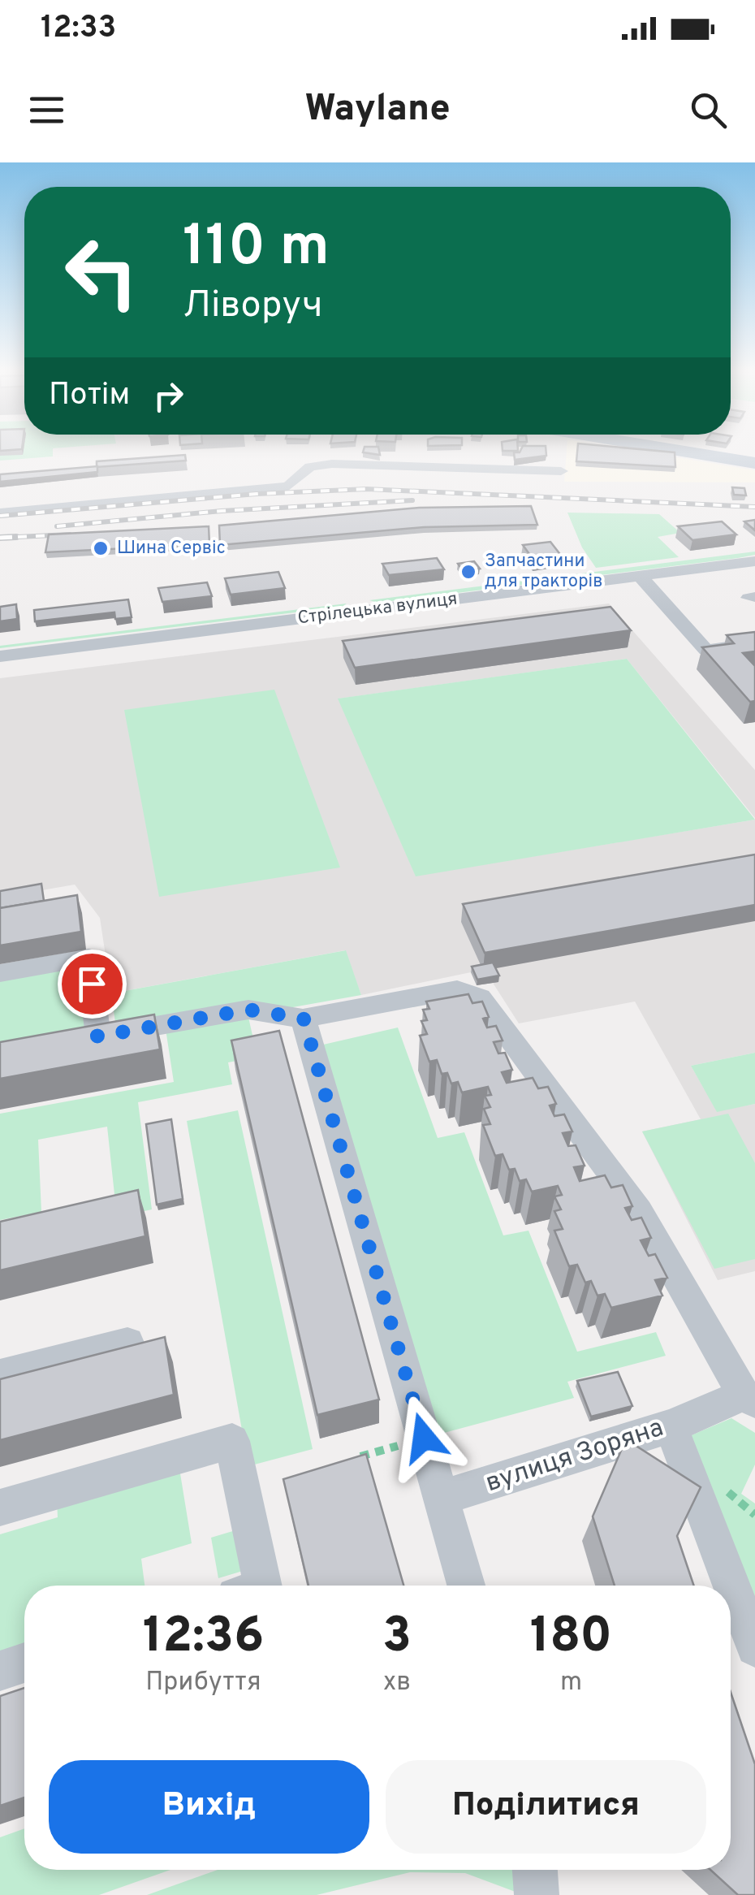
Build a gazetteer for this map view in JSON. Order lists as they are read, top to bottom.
{
  "streets": {
    "street": ["Стрілецька вулиця", "вулиця Зоряна"]
  },
  "places": ["Шина Сервіс", "Запчастини для тракторів"],
  "page": {
    "status": "12:33",
    "header": "Waylane",
    "turn": ["110 m", "Ліворуч"],
    "then": "Потім",
    "eta": [
      "12:36",
      "Прибуття",
      "3",
      "хв",
      "180",
      "m"
    ],
    "buttons": ["Вихід", "Поділитися"]
  }
}
